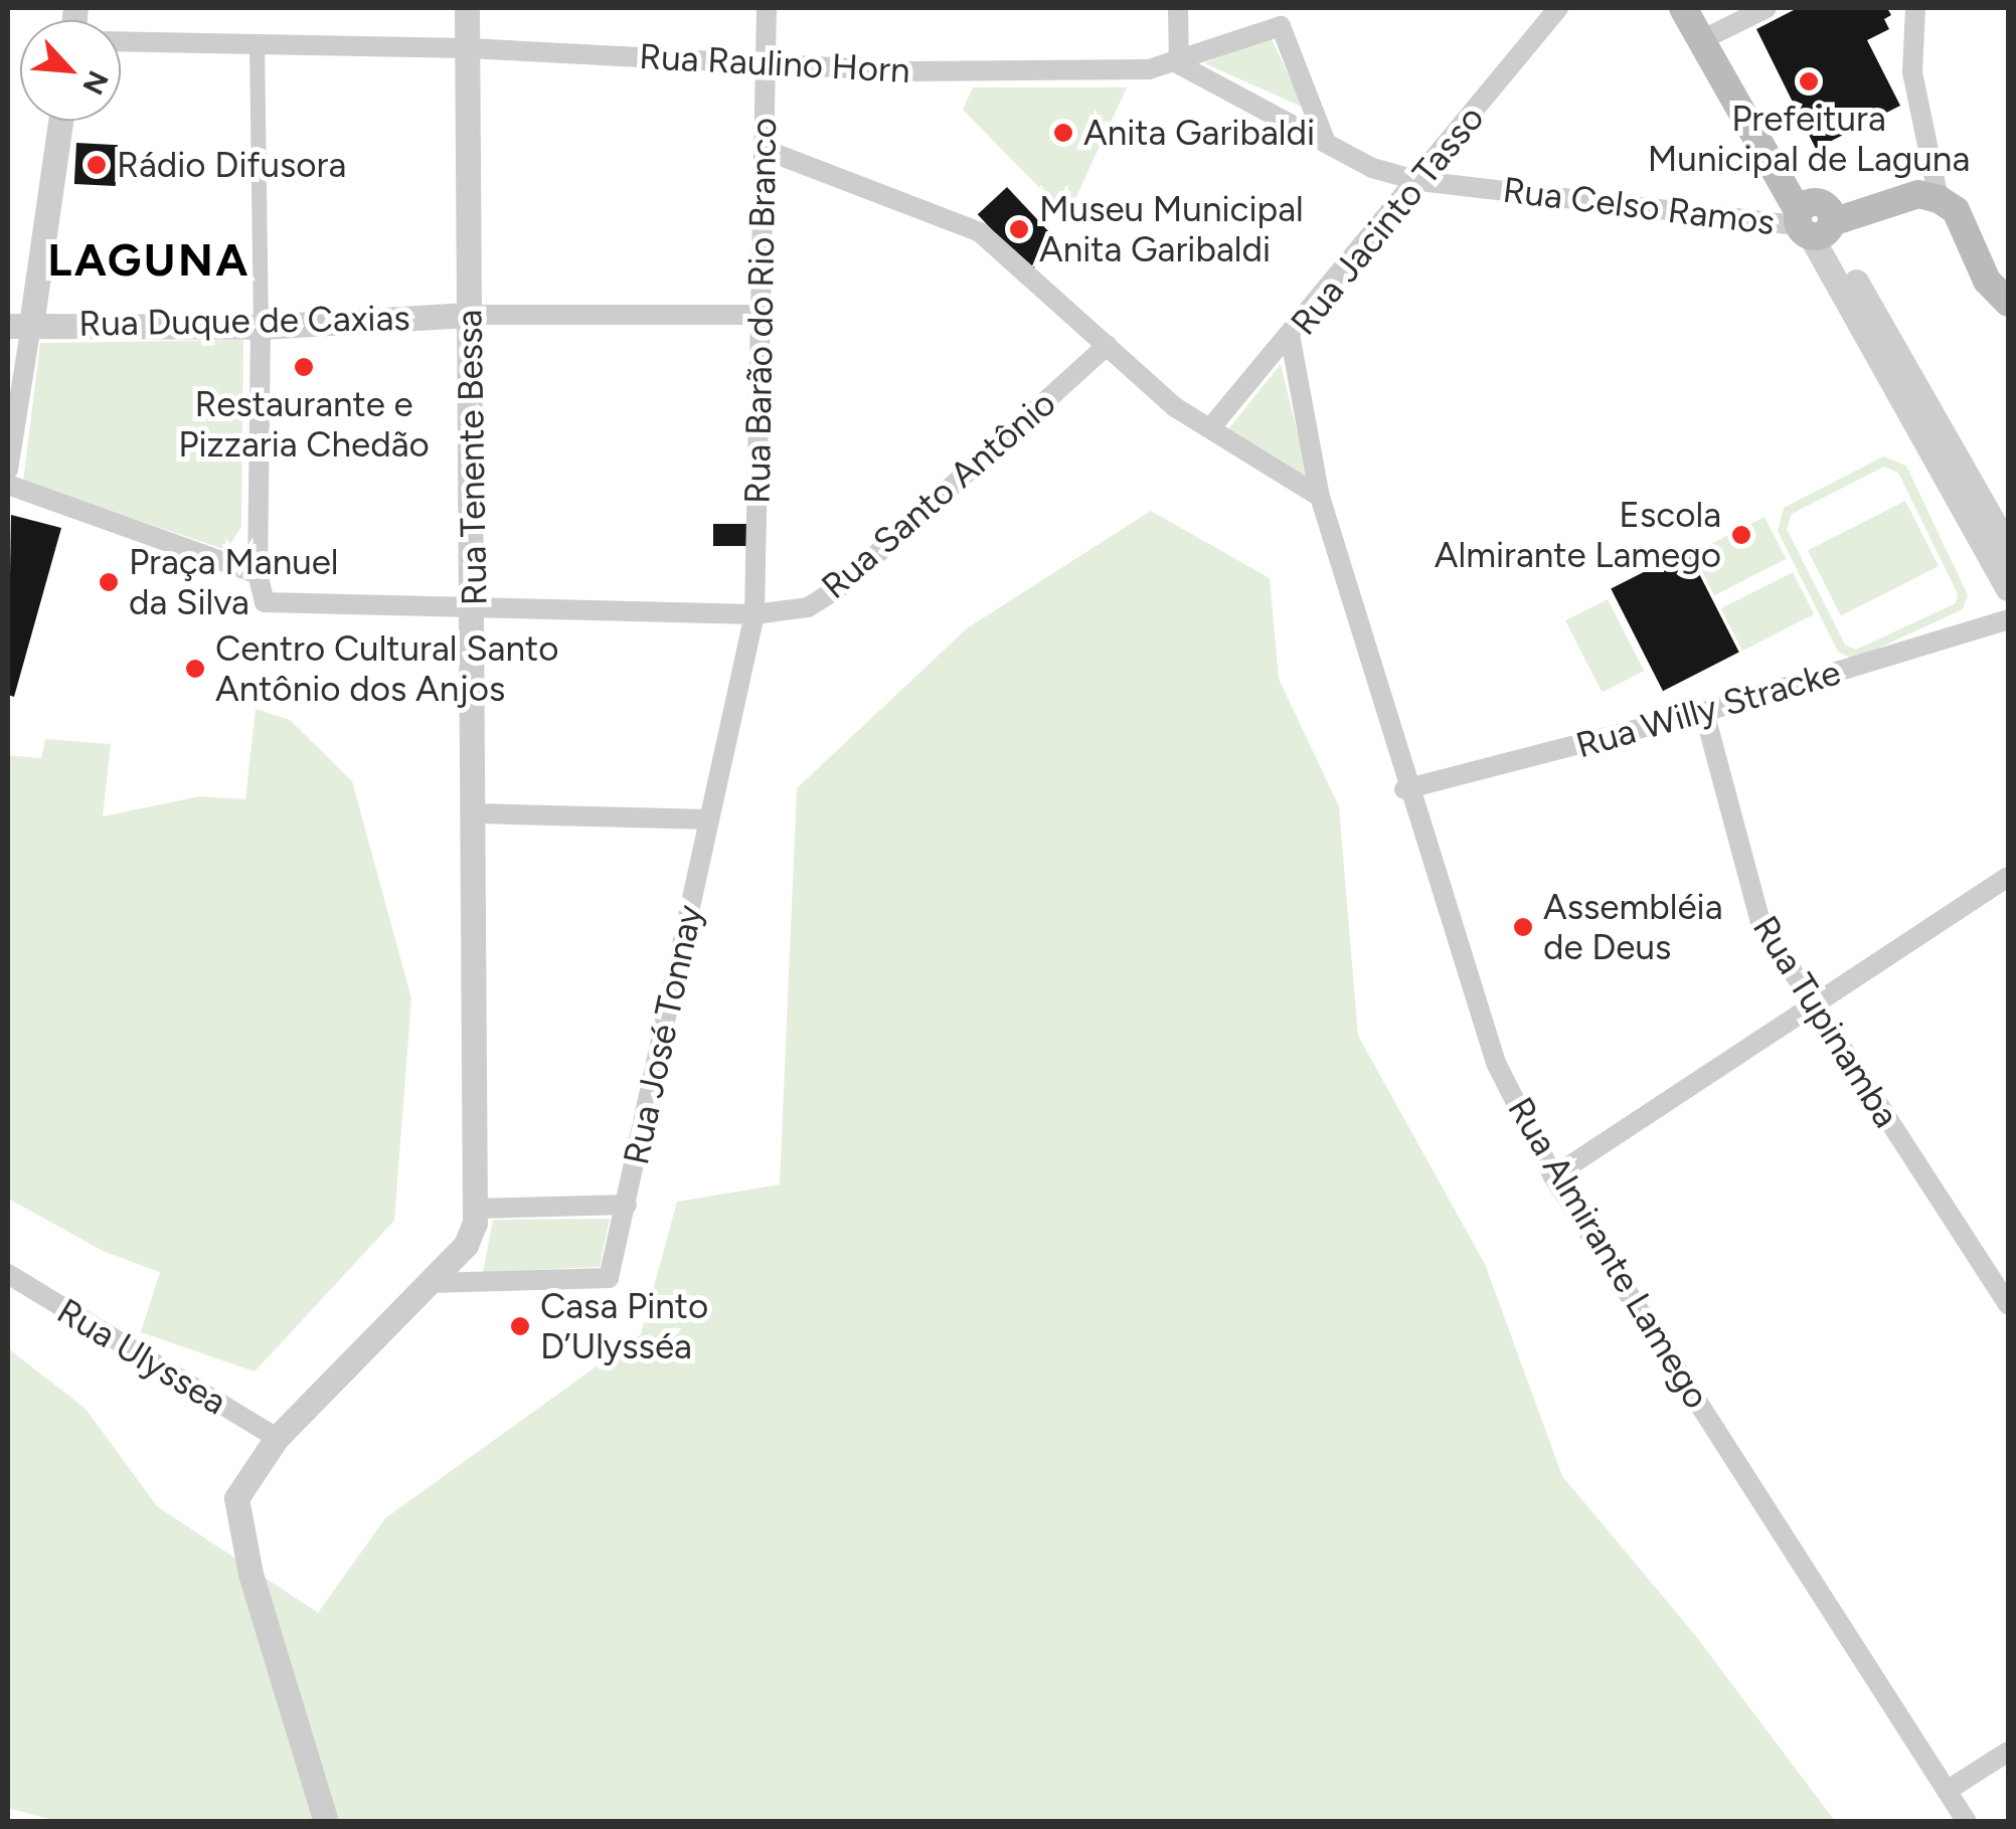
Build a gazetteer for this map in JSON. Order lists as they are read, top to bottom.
{
  "streets": {
    "street": [
      "Rua Raulino Horn",
      "Rua Celso Ramos",
      "Rua Jacinto Tasso",
      "Rua Barão do Rio Branco",
      "Rua Duque de Caxias",
      "Rua Tenente Bessa",
      "Rua Santo Antônio",
      "Rua Willy Stracke",
      "Rua Tupinamba",
      "Rua José Tonnay",
      "Rua Almirante Lamego",
      "Rua Ulyssea"
    ]
  },
  "crossings": [
    ["Rua Raulino Horn", "Rua Celso Ramos"],
    ["Rua Raulino Horn", "Rua Jacinto Tasso"],
    ["Rua Raulino Horn", "Rua Barão do Rio Branco"],
    ["Rua Raulino Horn", "Rua Tenente Bessa"],
    ["Rua Celso Ramos", "Rua Jacinto Tasso"],
    ["Rua Jacinto Tasso", "Rua Almirante Lamego"],
    ["Rua Barão do Rio Branco", "Rua Duque de Caxias"],
    ["Rua Barão do Rio Branco", "Rua Santo Antônio"],
    ["Rua Barão do Rio Branco", "Rua José Tonnay"],
    ["Rua Duque de Caxias", "Rua Tenente Bessa"],
    ["Rua Tenente Bessa", "Rua Santo Antônio"],
    ["Rua Santo Antônio", "Rua José Tonnay"],
    ["Rua Willy Stracke", "Rua Tupinamba"],
    ["Rua Willy Stracke", "Rua Almirante Lamego"]
  ],
  "districts": ["LAGUNA"],
  "places": [
    "Prefeitura Municipal de Laguna",
    "Anita Garibaldi",
    "Rádio Difusora",
    "Museu Municipal Anita Garibaldi",
    "Restaurante e Pizzaria Chedão",
    "Escola Almirante Lamego",
    "Praça Manuel da Silva",
    "Centro Cultural Santo Antônio dos Anjos",
    "Assembléia de Deus",
    "Casa Pinto D’Ulysséa"
  ],
  "north": "bottom right"
}
